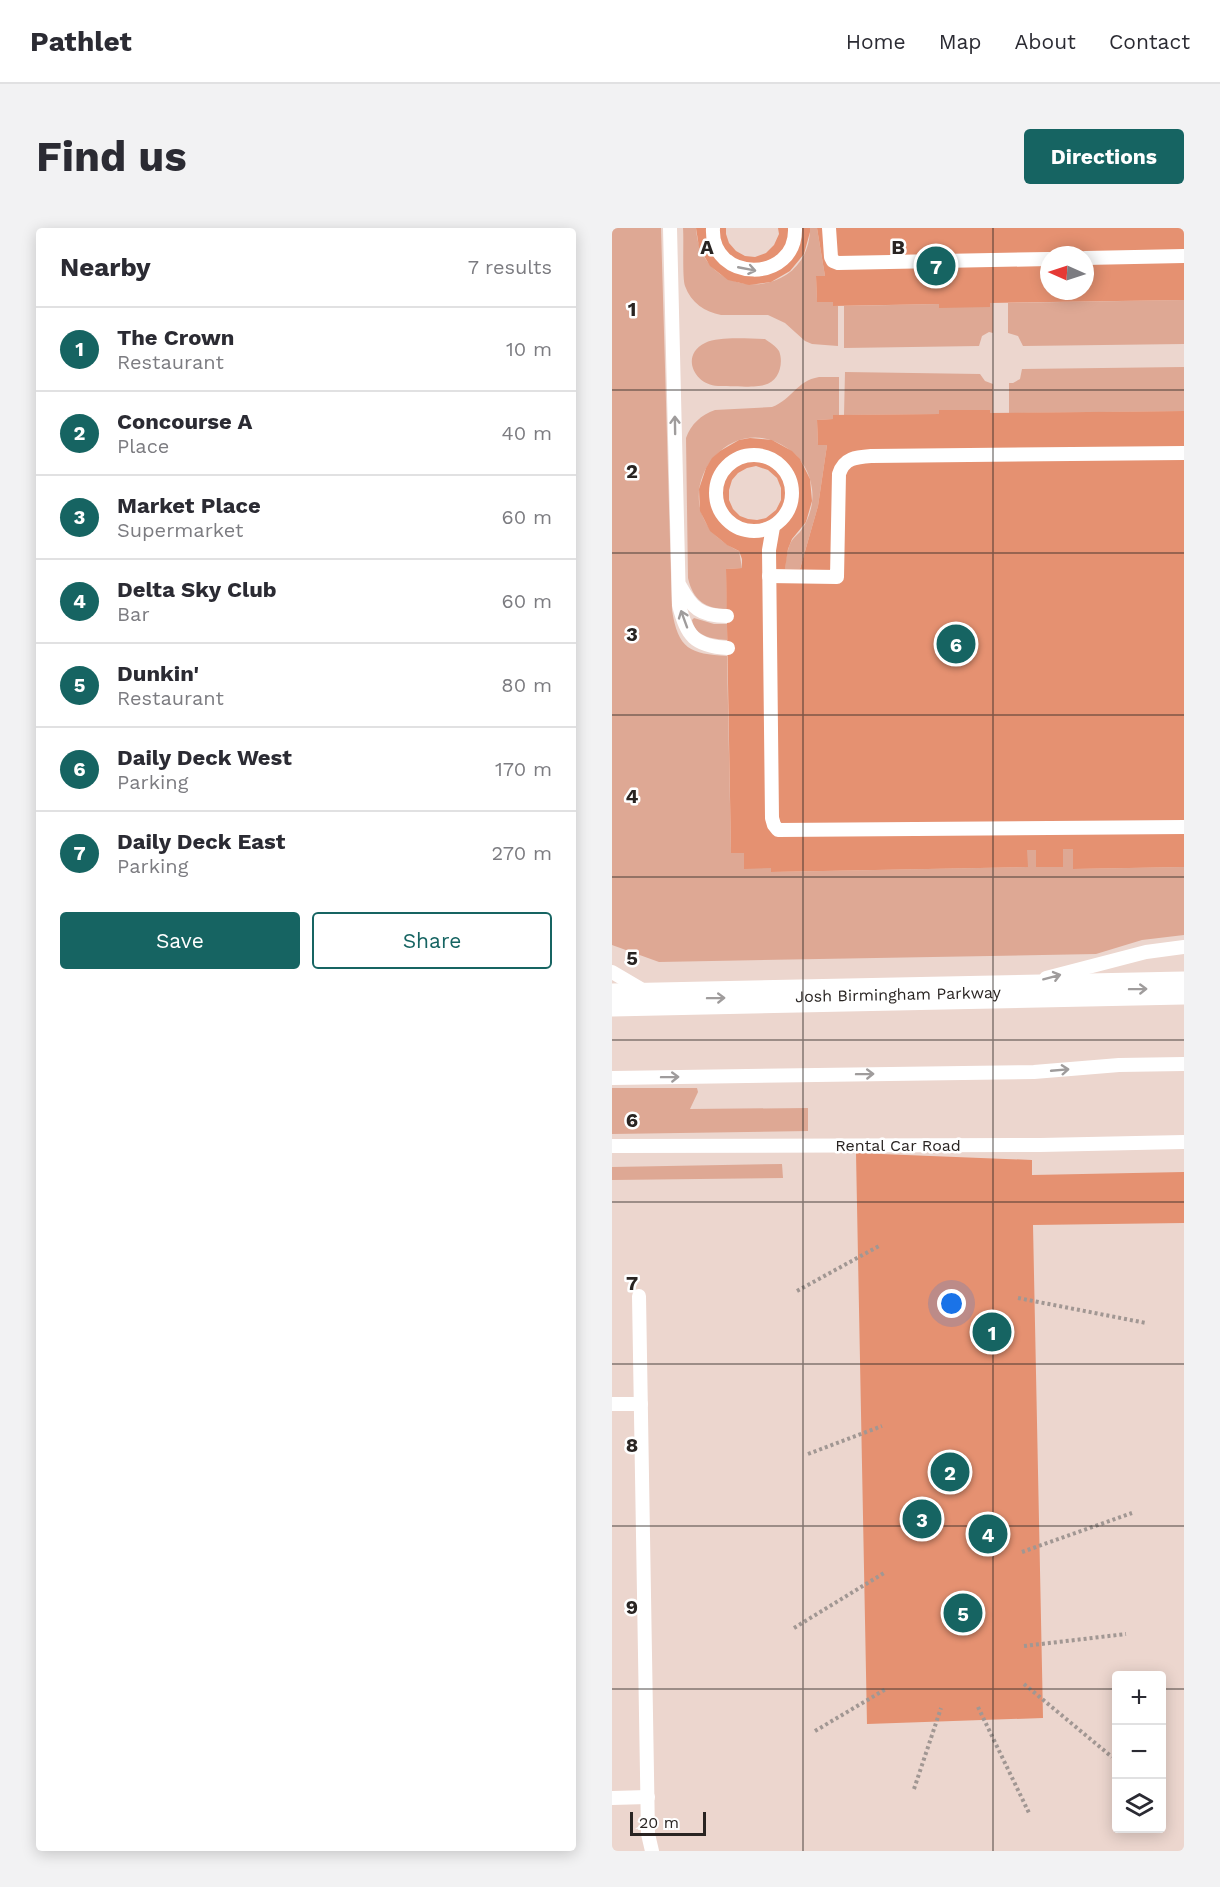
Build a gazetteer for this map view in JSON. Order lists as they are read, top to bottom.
{
  "streets": {
    "main road": ["Josh Birmingham Parkway"],
    "lane": ["Rental Car Road"]
  },
  "one_way": ["Josh Birmingham Parkway"],
  "scale_bar": "20 m",
  "north": "left",
  "page": {
    "header": "Pathlet",
    "nav": [
      "Home",
      "Map",
      "About",
      "Contact"
    ],
    "buttons": [
      "Directions",
      ["Save", "Share"]
    ],
    "title": "Find us",
    "heading": ["Nearby", "7 results"],
    "pins": [
      "7",
      "6",
      "1",
      "2",
      "3",
      "4",
      "5"
    ],
    "list": [
      {
        "mark": "1",
        "name": "The Crown",
        "note": "Restaurant",
        "value": "10 m"
      },
      {
        "mark": "2",
        "name": "Concourse A",
        "note": "Place",
        "value": "40 m"
      },
      {
        "mark": "3",
        "name": "Market Place",
        "note": "Supermarket",
        "value": "60 m"
      },
      {
        "mark": "4",
        "name": "Delta Sky Club",
        "note": "Bar",
        "value": "60 m"
      },
      {
        "mark": "5",
        "name": "Dunkin'",
        "note": "Restaurant",
        "value": "80 m"
      },
      {
        "mark": "6",
        "name": "Daily Deck West",
        "note": "Parking",
        "value": "170 m"
      },
      {
        "mark": "7",
        "name": "Daily Deck East",
        "note": "Parking",
        "value": "270 m"
      }
    ],
    "map_buttons": ["+", "−"],
    "scale": "20 m"
  },
  "grid": {
    "columns": ["A", "B"],
    "rows": [
      "1",
      "2",
      "3",
      "4",
      "5",
      "6",
      "7",
      "8",
      "9"
    ]
  }
}
